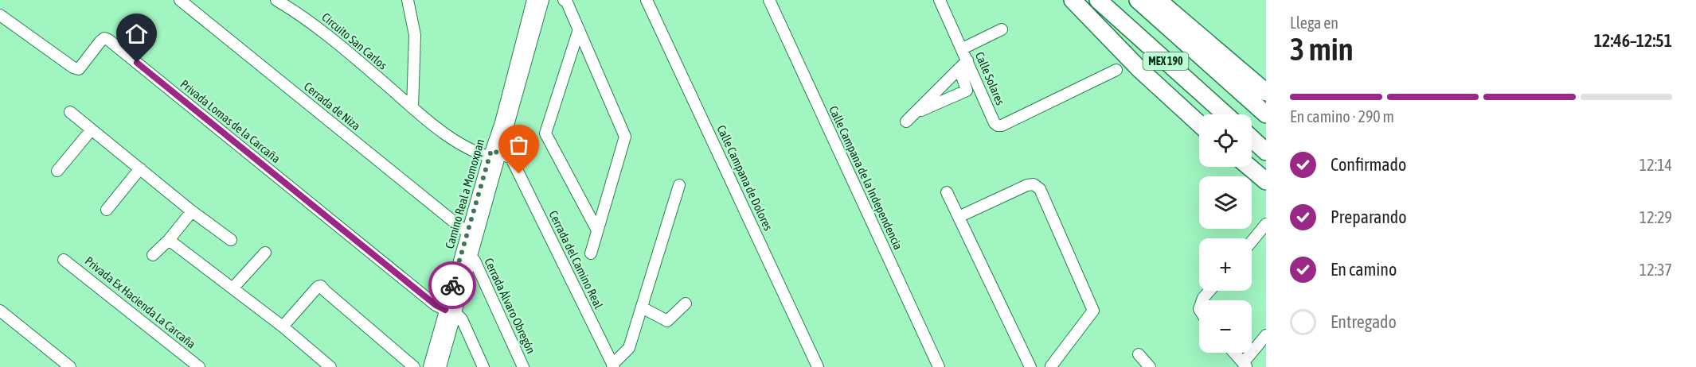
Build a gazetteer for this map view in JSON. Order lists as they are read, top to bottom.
{
  "streets": {
    "highway": ["MEX 190"],
    "street": [
      "Circuito San Carlos",
      "Calle Solares",
      "Cerrada de Niza",
      "Privada Lomas de la Carcaña",
      "Calle Campana de Dolores",
      "Calle Campana de la Independencia",
      "Camino Real a Momoxpan",
      "Cerrada del Camino Real",
      "Privada Ex Hacienda La Carcaña",
      "Cerrada Álvaro Obregón"
    ]
  },
  "crossings": [
    ["Circuito San Carlos", "Camino Real a Momoxpan"],
    ["Circuito San Carlos", "Cerrada del Camino Real"],
    ["Cerrada de Niza", "Camino Real a Momoxpan"],
    ["Privada Lomas de la Carcaña", "Camino Real a Momoxpan"],
    ["Camino Real a Momoxpan", "Cerrada del Camino Real"],
    ["Camino Real a Momoxpan", "Cerrada Álvaro Obregón"]
  ],
  "page": {
    "heading": ["3 min", "Llega en", "12:46–12:51"],
    "bar": "En camino · 290 m",
    "map_buttons": ["+", "−"],
    "list": [
      ["Confirmado", "12:14"],
      ["Preparando", "12:29"],
      ["En camino", "12:37"],
      "Entregado"
    ]
  }
}
